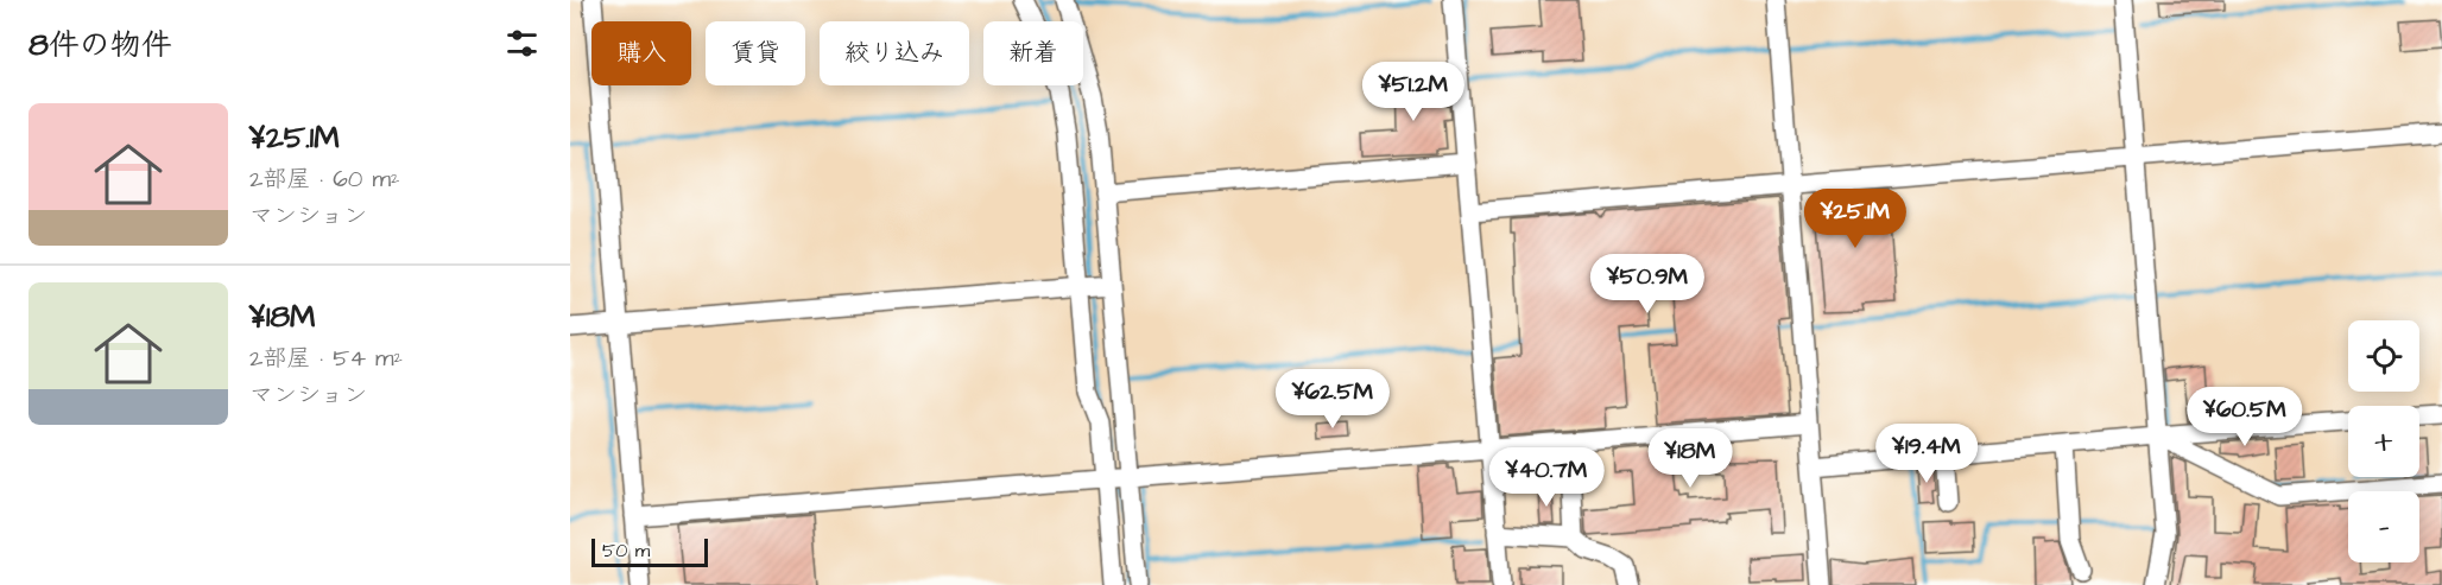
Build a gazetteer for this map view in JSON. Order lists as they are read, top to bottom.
{
  "scale_bar": "50 m",
  "page": {
    "heading": "8件の物件",
    "chip": [
      "購入",
      "賃貸",
      "絞り込み",
      "新着"
    ],
    "price": [
      "¥51.2M",
      "¥25.1M",
      "¥50.9M",
      "¥62.5M",
      "¥60.5M",
      "¥19.4M",
      "¥18M",
      "¥40.7M"
    ],
    "list": [
      {
        "name": "¥25.1M",
        "note": "2部屋 · 60 m² · マンション"
      },
      {
        "name": "¥18M",
        "note": "2部屋 · 54 m² · マンション"
      }
    ],
    "map_buttons": ["+", "−"],
    "scale": "50 m"
  }
}
